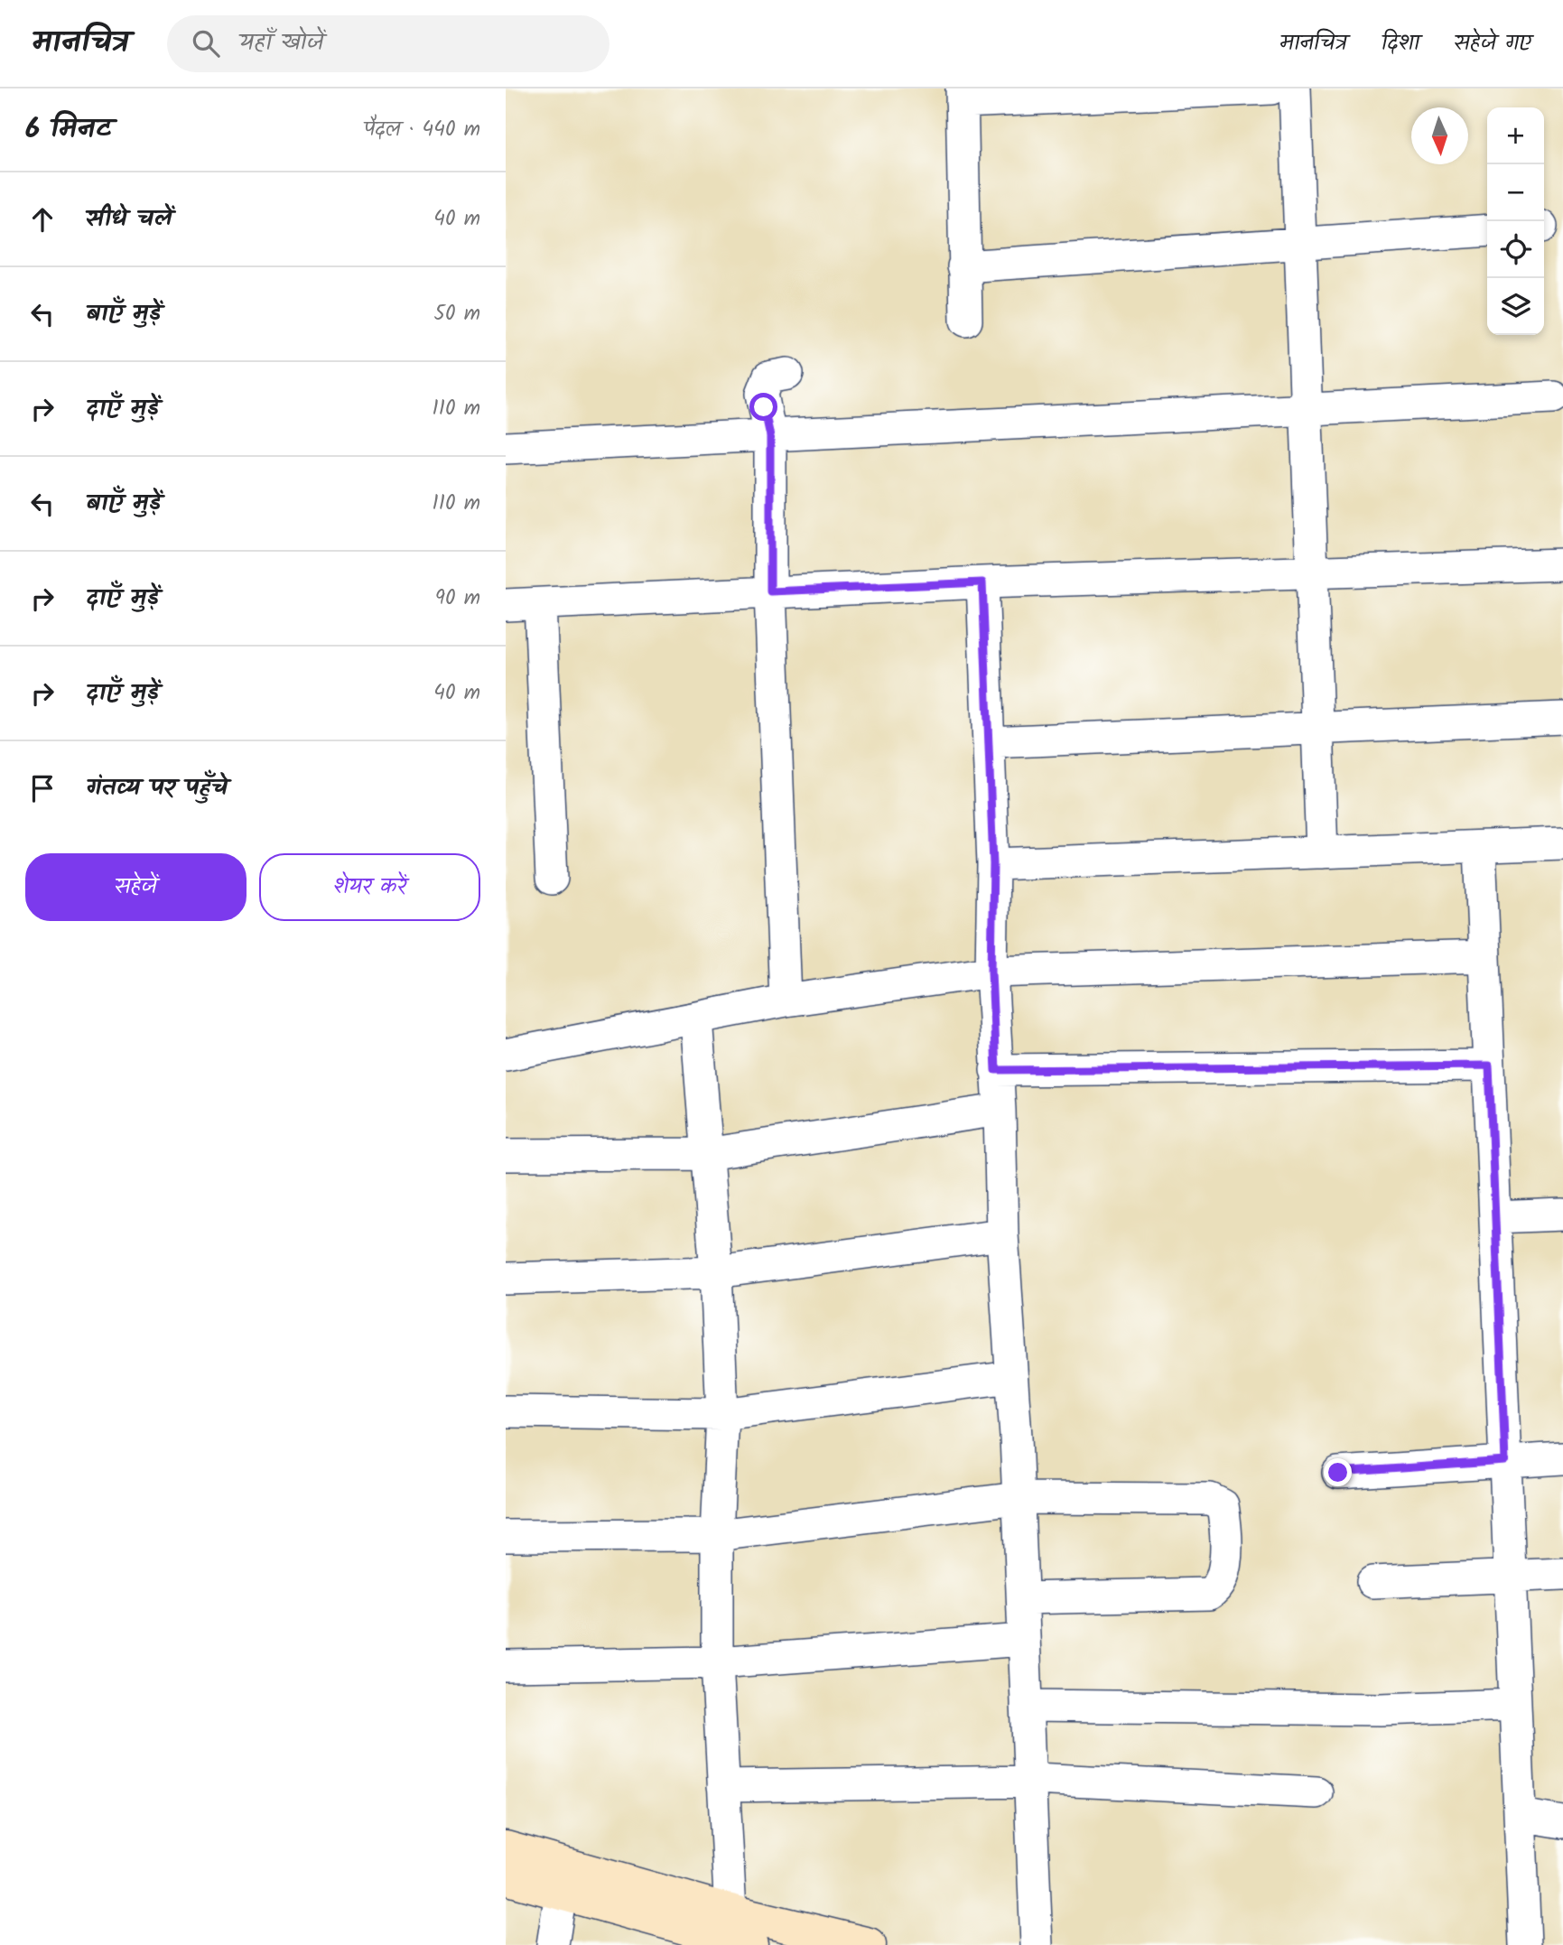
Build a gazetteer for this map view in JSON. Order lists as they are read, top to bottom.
{
  "north": "bottom",
  "page": {
    "header": "मानचित्र",
    "search": "यहाँ खोजें",
    "nav": ["मानचित्र", "दिशा", "सहेजे गए"],
    "heading": ["6 मिनट", "पैदल · 440 m"],
    "map_buttons": ["+", "−"],
    "list": [
      ["सीधे चलें", "40 m"],
      ["बाएँ मुड़ें", "50 m"],
      ["दाएँ मुड़ें", "110 m"],
      ["बाएँ मुड़ें", "110 m"],
      ["दाएँ मुड़ें", "90 m"],
      ["दाएँ मुड़ें", "40 m"],
      "गंतव्य पर पहुँचे"
    ],
    "buttons": ["सहेजें", "शेयर करें"]
  }
}
